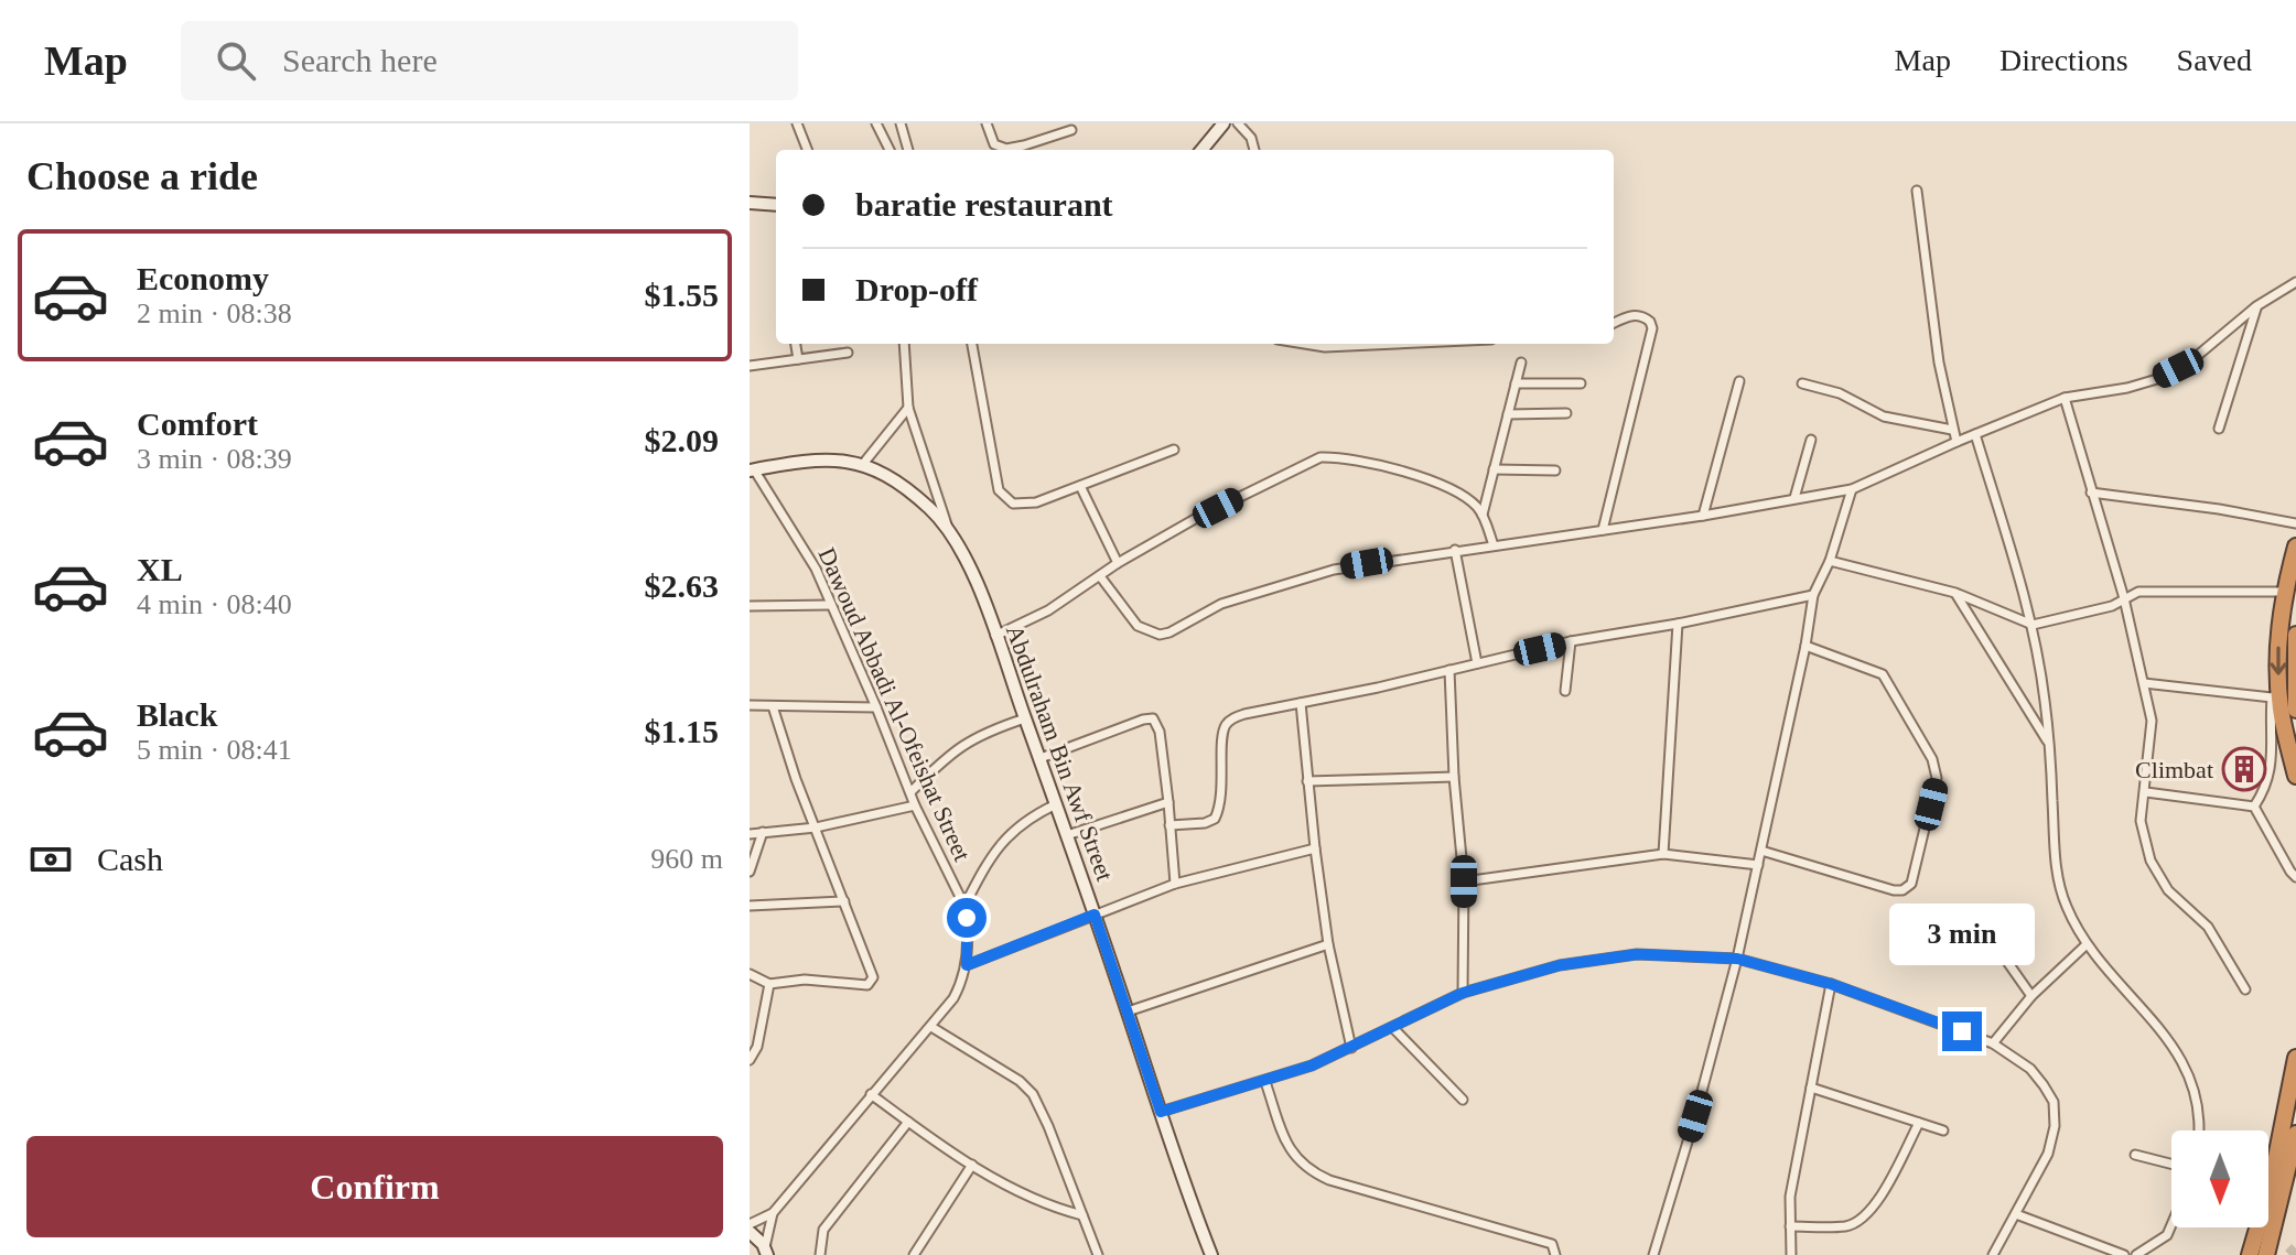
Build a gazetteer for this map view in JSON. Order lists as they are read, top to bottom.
{
  "streets": {
    "street": ["Dawoud Abbadi Al-Ofeishat Street", "Abdulraham Bin Awf Street"]
  },
  "crossings": [
    ["Dawoud Abbadi Al-Ofeishat Street", "Abdulraham Bin Awf Street"]
  ],
  "places": {
    "building": ["Climbat"]
  },
  "north": "bottom",
  "page": {
    "header": "Map",
    "search": "Search here",
    "nav": ["Map", "Directions", "Saved"],
    "heading": "Choose a ride",
    "banner": ["baratie restaurant", "Drop-off"],
    "list": [
      {
        "name": "Economy",
        "note": "2 min · 08:38",
        "value": "$1.55"
      },
      {
        "name": "Comfort",
        "note": "3 min · 08:39",
        "value": "$2.09"
      },
      {
        "name": "XL",
        "note": "4 min · 08:40",
        "value": "$2.63"
      },
      {
        "name": "Black",
        "note": "5 min · 08:41",
        "value": "$1.15"
      }
    ],
    "pay": ["Cash", "960 m"],
    "bubble": "3 min",
    "buttons": "Confirm"
  }
}
